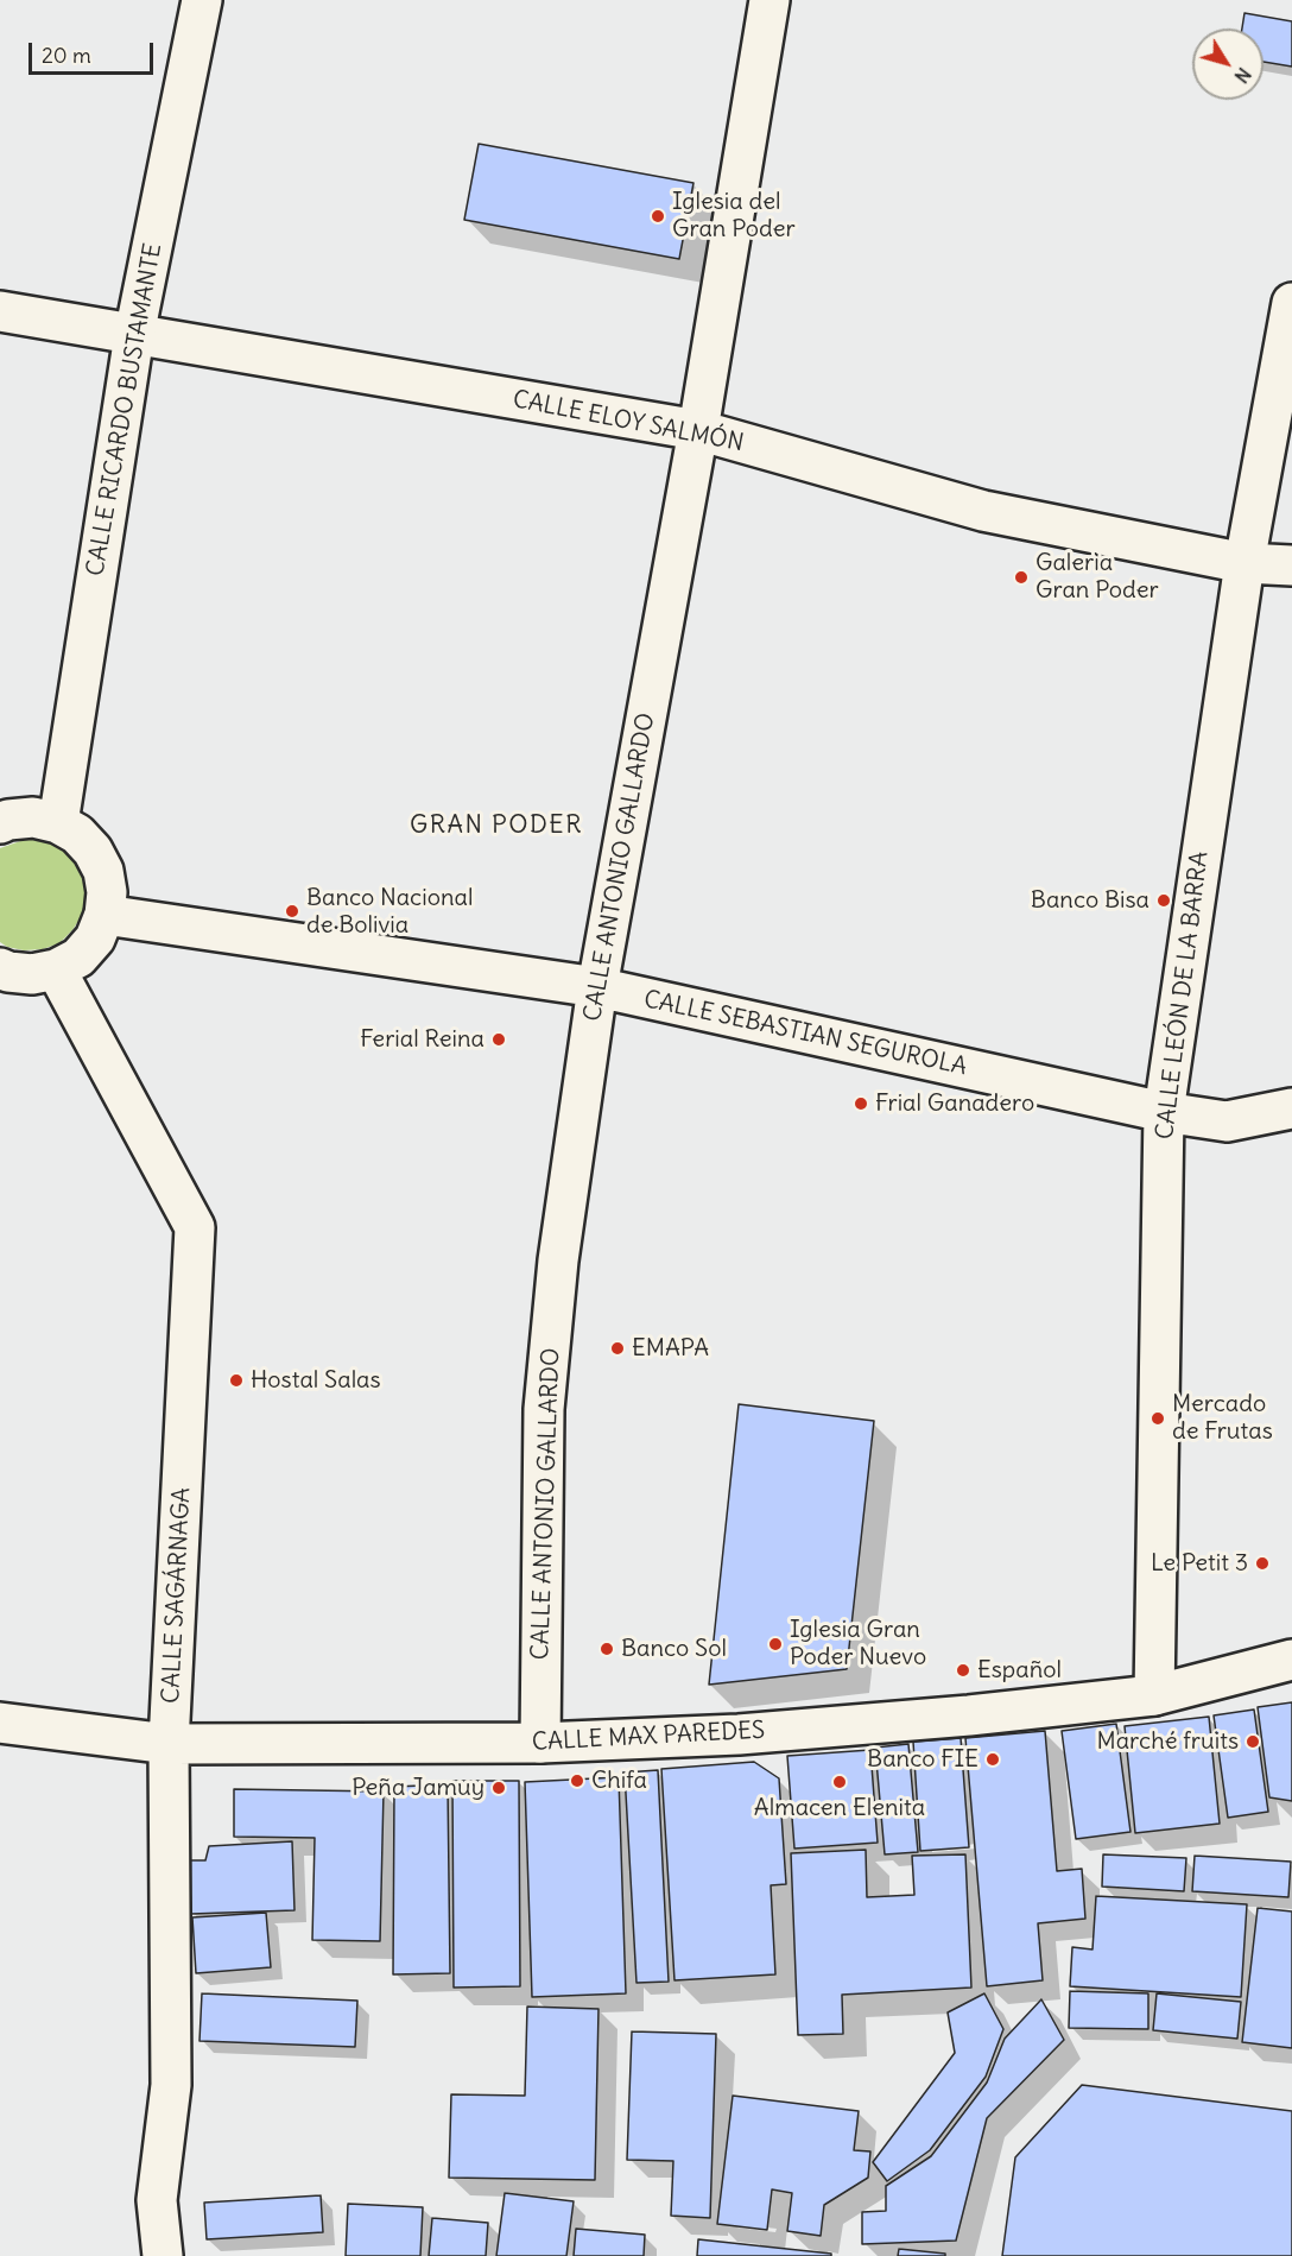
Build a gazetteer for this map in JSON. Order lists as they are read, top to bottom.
{
  "streets": {
    "street": [
      "CALLE RICARDO BUSTAMANTE",
      "CALLE ELOY SALMÓN",
      "CALLE ANTONIO GALLARDO",
      "CALLE LEÓN DE LA BARRA",
      "CALLE SEBASTIAN SEGUROLA",
      "CALLE SAGÁRNAGA",
      "CALLE MAX PAREDES"
    ]
  },
  "crossings": [
    ["CALLE RICARDO BUSTAMANTE", "CALLE ELOY SALMÓN"],
    ["CALLE ELOY SALMÓN", "CALLE ANTONIO GALLARDO"],
    ["CALLE ELOY SALMÓN", "CALLE LEÓN DE LA BARRA"],
    ["CALLE ANTONIO GALLARDO", "CALLE SEBASTIAN SEGUROLA"],
    ["CALLE ANTONIO GALLARDO", "CALLE MAX PAREDES"],
    ["CALLE LEÓN DE LA BARRA", "CALLE SEBASTIAN SEGUROLA"],
    ["CALLE LEÓN DE LA BARRA", "CALLE MAX PAREDES"],
    ["CALLE SAGÁRNAGA", "CALLE MAX PAREDES"]
  ],
  "districts": ["GRAN PODER"],
  "places": [
    "Iglesia del Gran Poder",
    "Galerìa Gran Poder",
    "Banco Bisa",
    "Banco Nacional de Bolivia",
    "Ferial Reina",
    "Frial Ganadero",
    "EMAPA",
    "Hostal Salas",
    "Mercado de Frutas",
    "Le Petit 3",
    "Iglesia Gran Poder Nuevo",
    "Banco Sol",
    "Español",
    "Marché fruits",
    "Banco FIE",
    "Chifa",
    "Almacen Elenita",
    "Peña Jamuy"
  ],
  "scale_bar": "20 m",
  "north": "bottom right"
}
